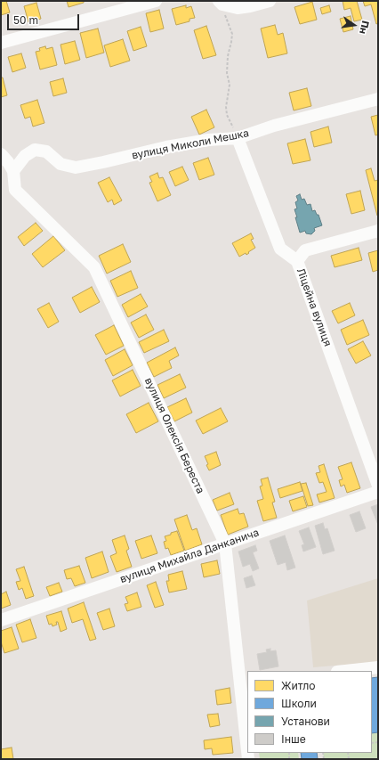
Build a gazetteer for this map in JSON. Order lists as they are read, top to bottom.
{
  "streets": {
    "street": [
      "вулиця Миколи Мешка",
      "Ліцейна вулиця",
      "вулиця Олексія Береста",
      "вулиця Михайла Данканича"
    ]
  },
  "crossings": [
    ["вулиця Миколи Мешка", "Ліцейна вулиця"],
    ["вулиця Миколи Мешка", "вулиця Олексія Береста"],
    ["вулиця Олексія Береста", "вулиця Михайла Данканича"]
  ],
  "legend": [
    "Житло",
    "Школи",
    "Установи",
    "Інше"
  ],
  "scale_bar": "50 m",
  "north": "right"
}
